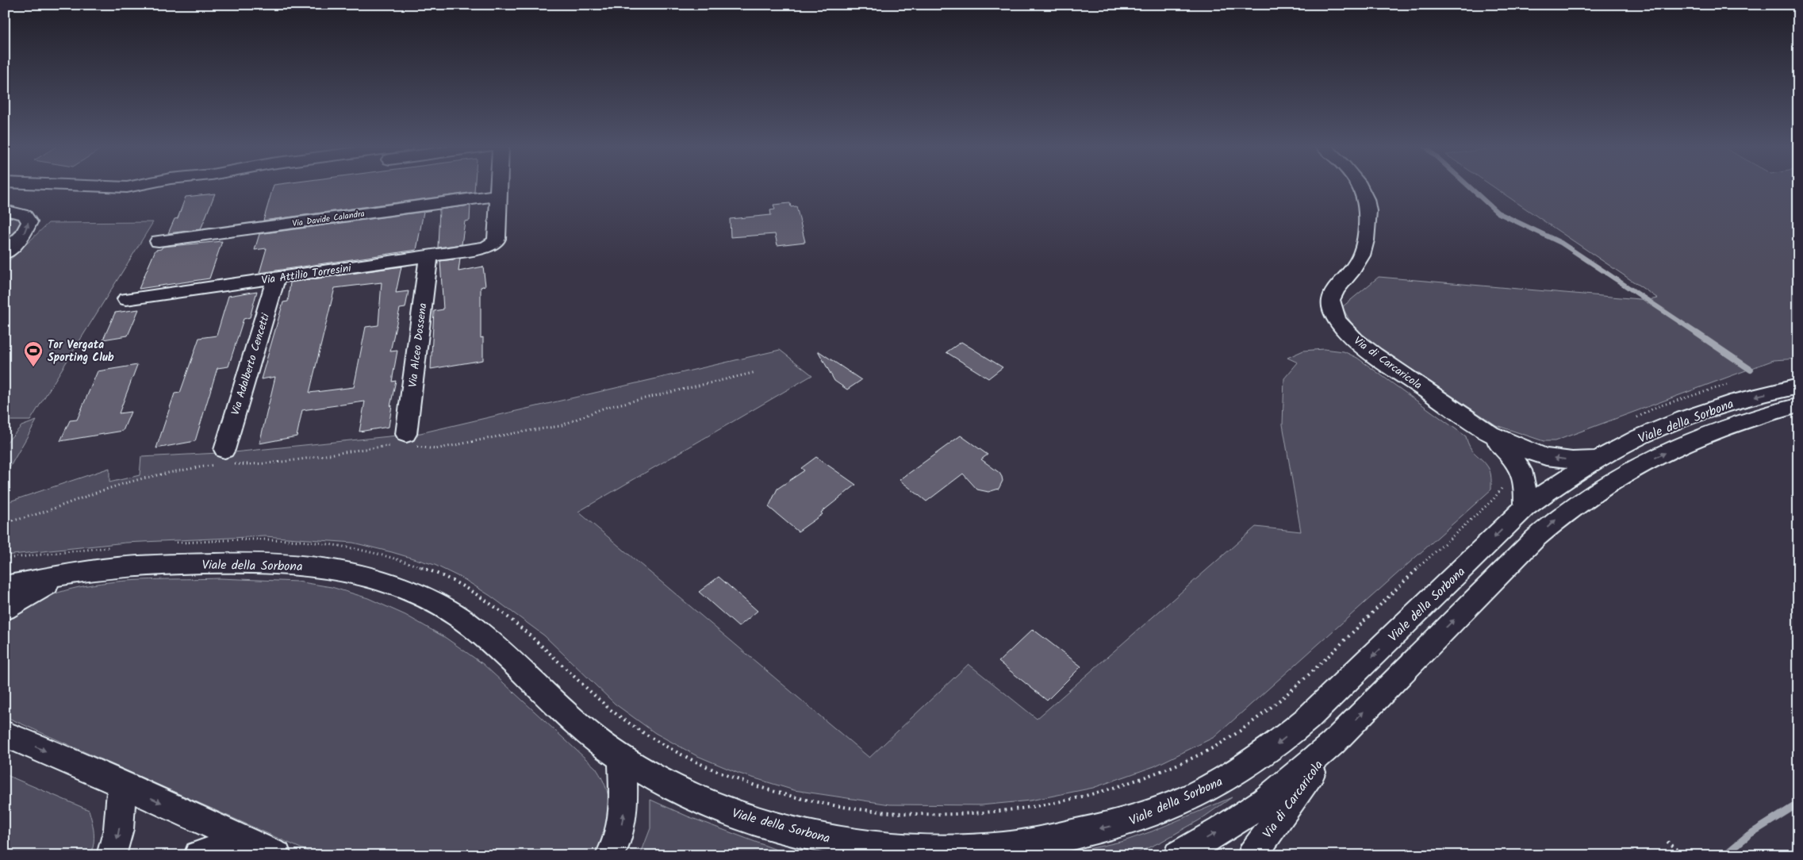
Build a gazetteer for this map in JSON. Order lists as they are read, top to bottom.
{
  "streets": {
    "street": [
      "Via Davide Calandra",
      "Via Attilio Torresini",
      "Via Alceo Dossena",
      "Via di Carcaricola",
      "Via Adalberto Cencetti",
      "Viale della Sorbona"
    ]
  },
  "crossings": [
    ["Via Davide Calandra", "Via Attilio Torresini"],
    ["Via Attilio Torresini", "Via Alceo Dossena"],
    ["Via Attilio Torresini", "Via Adalberto Cencetti"],
    ["Via di Carcaricola", "Viale della Sorbona"]
  ],
  "places": {
    "sports": ["Tor Vergata Sporting Club"]
  }
}
